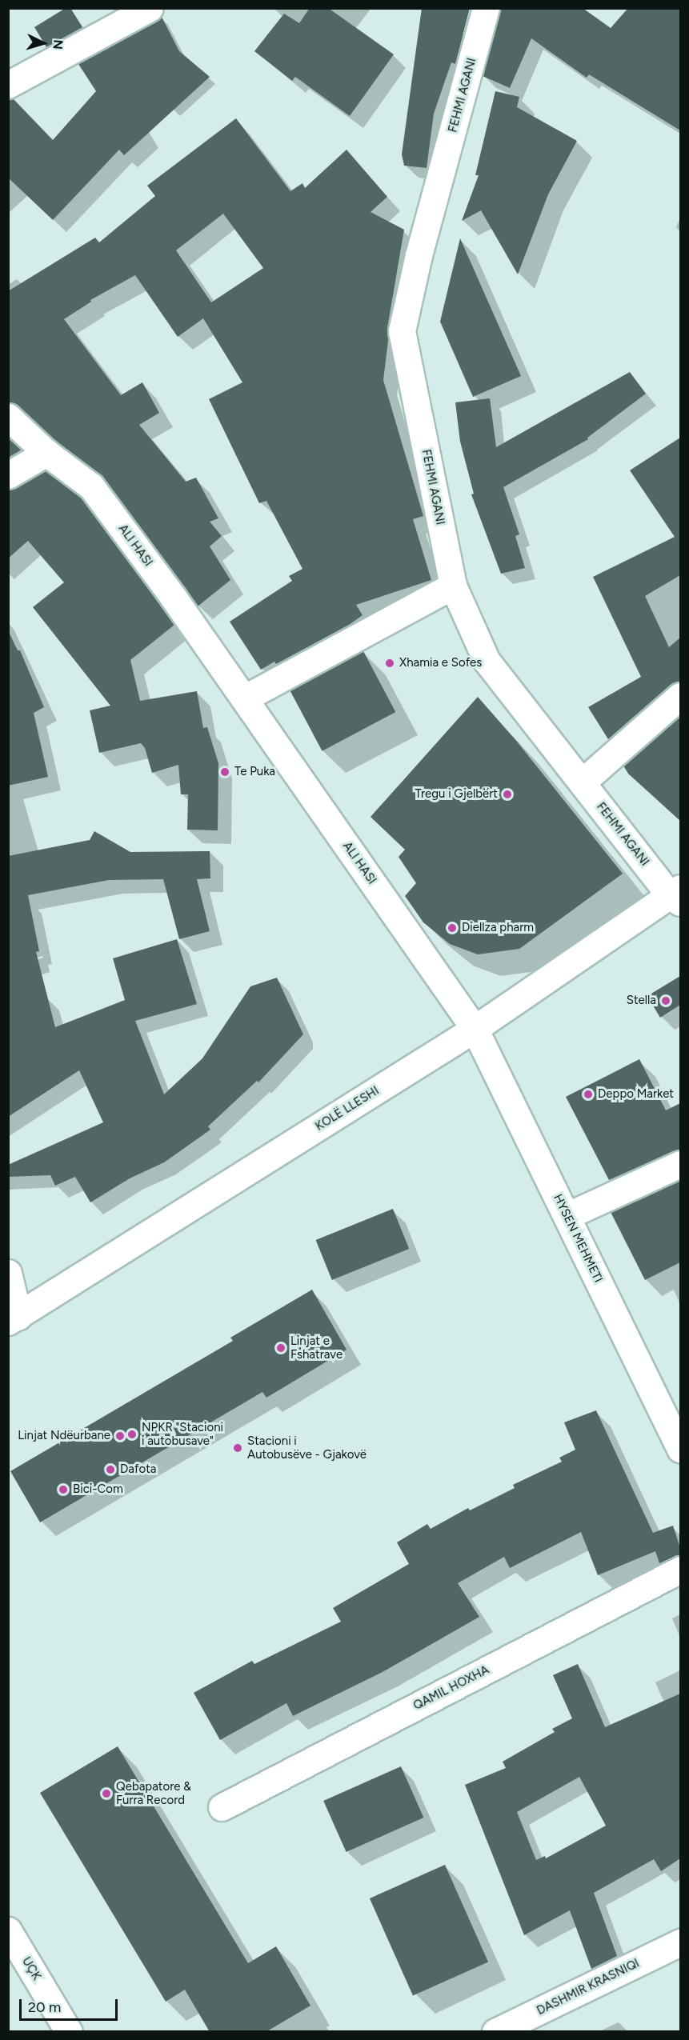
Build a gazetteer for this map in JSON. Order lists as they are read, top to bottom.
{
  "streets": {
    "street": [
      "FEHMI AGANI",
      "ALI HASI",
      "KOLË LLESHI",
      "HYSEN MEHMETI",
      "QAMIL HOXHA",
      "UÇK",
      "DASHMIR KRASNIQI"
    ]
  },
  "crossings": [
    ["FEHMI AGANI", "KOLË LLESHI"],
    ["ALI HASI", "KOLË LLESHI"],
    ["ALI HASI", "HYSEN MEHMETI"],
    ["KOLË LLESHI", "HYSEN MEHMETI"]
  ],
  "places": [
    "Xhamia e Sofes",
    "Te Puka",
    "Tregu i Gjelbërt",
    "Diellza pharm",
    "Stella",
    "Deppo Market",
    "Linjat e Fshatrave",
    "NPKR \"Stacioni i autobusave\"",
    "Linjat Ndëurbane",
    "Stacioni i Autobusëve - Gjakovë",
    "Dafota",
    "Bici-Com",
    "Qebapatore & Furra Record"
  ],
  "scale_bar": "20 m",
  "north": "right"
}
